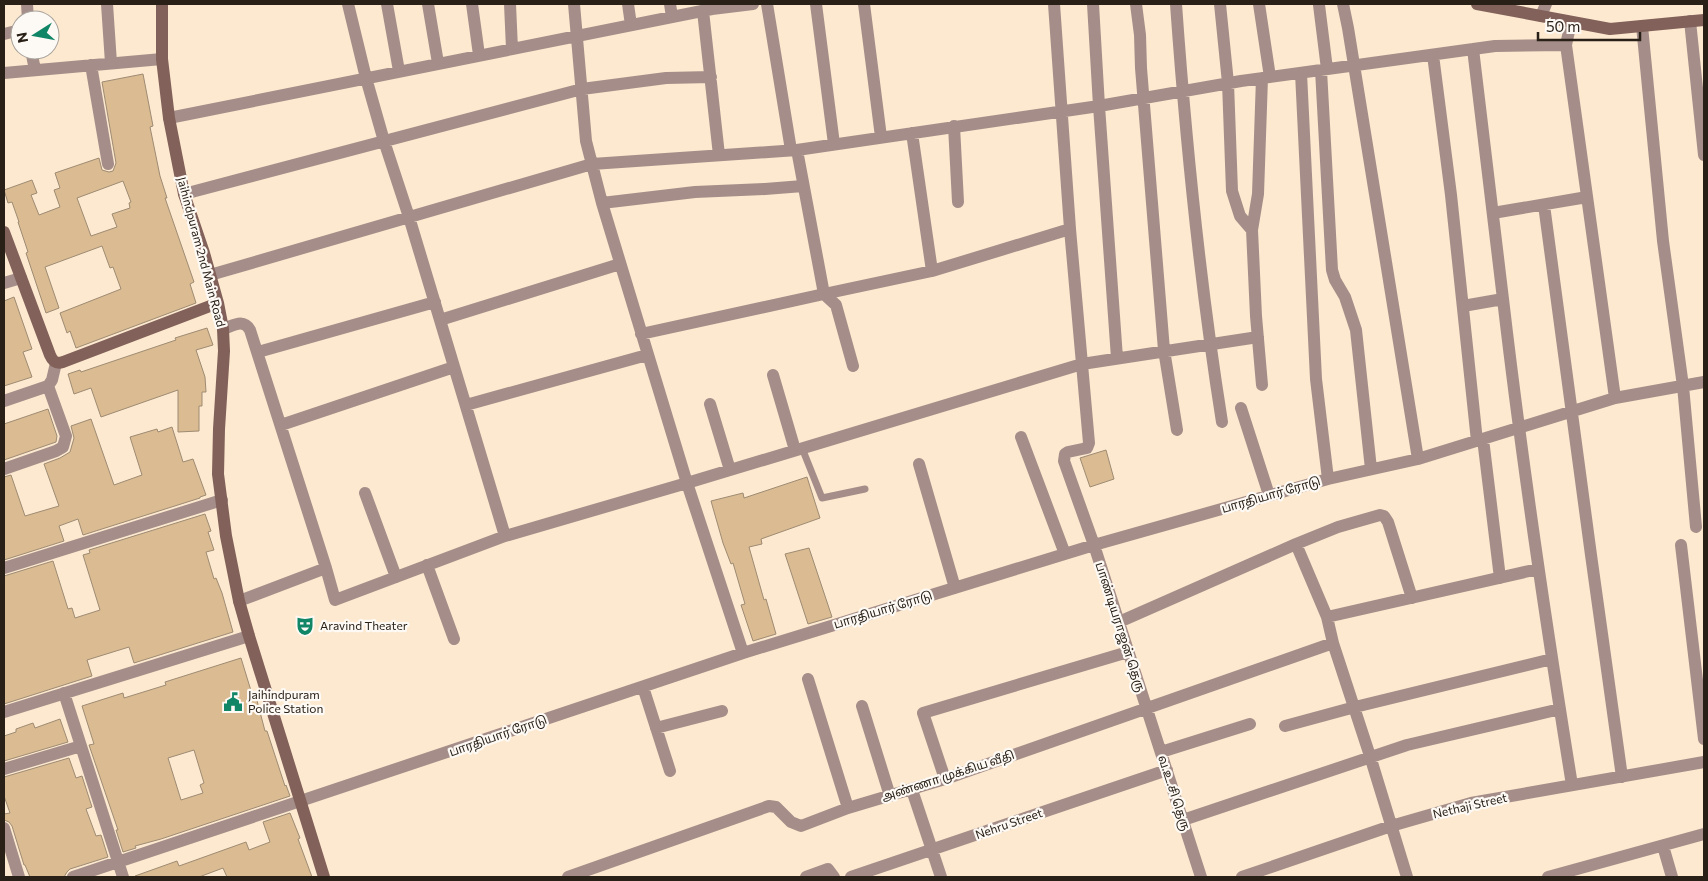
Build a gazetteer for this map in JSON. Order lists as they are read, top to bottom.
{
  "streets": {
    "street": [
      "Jaihindpuram 2nd Main Road",
      "பாரதியார் ரோடு",
      "பாண்டியராஜன் தெரு",
      "அண்ணா முக்கிய வீதி",
      "வ.உ.சி தெரு",
      "Nethaji Street",
      "Nehru Street"
    ]
  },
  "crossings": [
    ["Jaihindpuram 2nd Main Road", "பாரதியார் ரோடு"],
    ["பாரதியார் ரோடு", "பாண்டியராஜன் தெரு"],
    ["பாண்டியராஜன் தெரு", "அண்ணா முக்கிய வீதி"],
    ["பாண்டியராஜன் தெரு", "வ.உ.சி தெரு"],
    ["அண்ணா முக்கிய வீதி", "வ.உ.சி தெரு"],
    ["வ.உ.சி தெரு", "Nehru Street"]
  ],
  "places": {
    "theatre": ["Aravind Theater"],
    "public building": ["Jaihindpuram Police Station"]
  },
  "scale_bar": "50 m",
  "north": "left"
}
